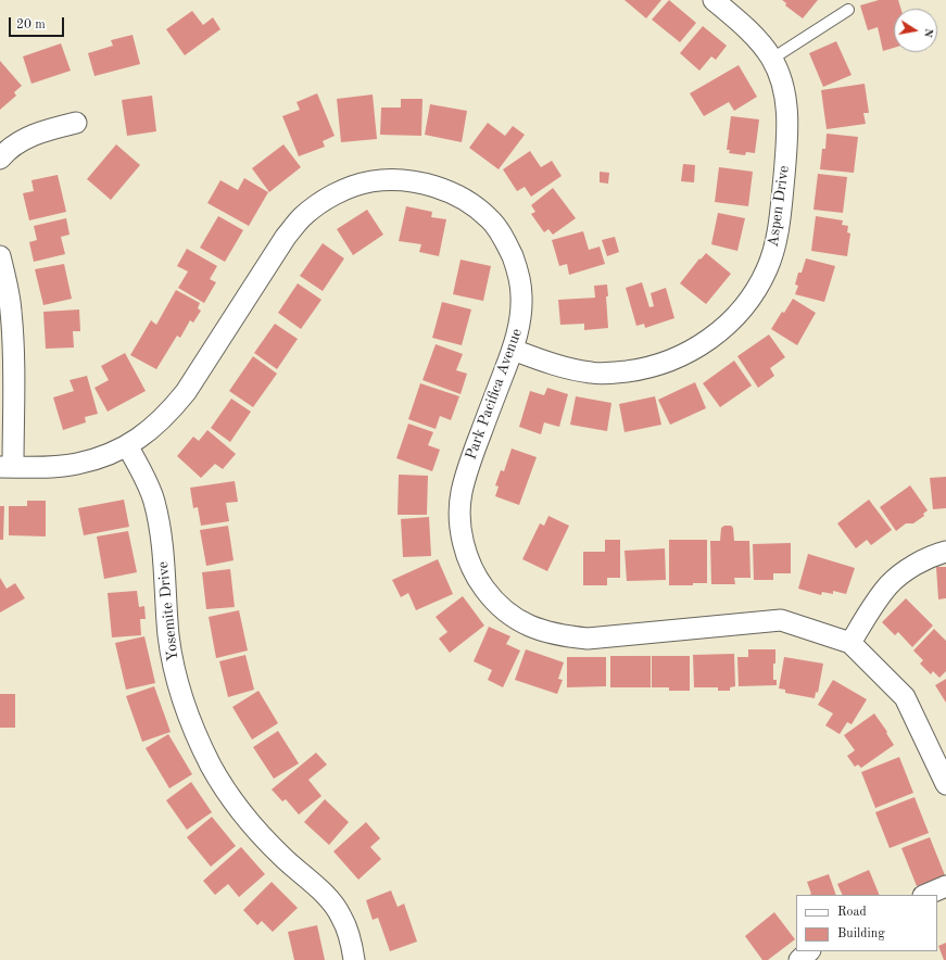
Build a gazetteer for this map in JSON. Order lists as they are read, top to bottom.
{
  "streets": {
    "street": ["Aspen Drive", "Park Pacifica Avenue", "Yosemite Drive"]
  },
  "crossings": [
    ["Aspen Drive", "Park Pacifica Avenue"],
    ["Park Pacifica Avenue", "Yosemite Drive"]
  ],
  "legend": ["Road", "Building"],
  "scale_bar": "20 m",
  "north": "right"
}
